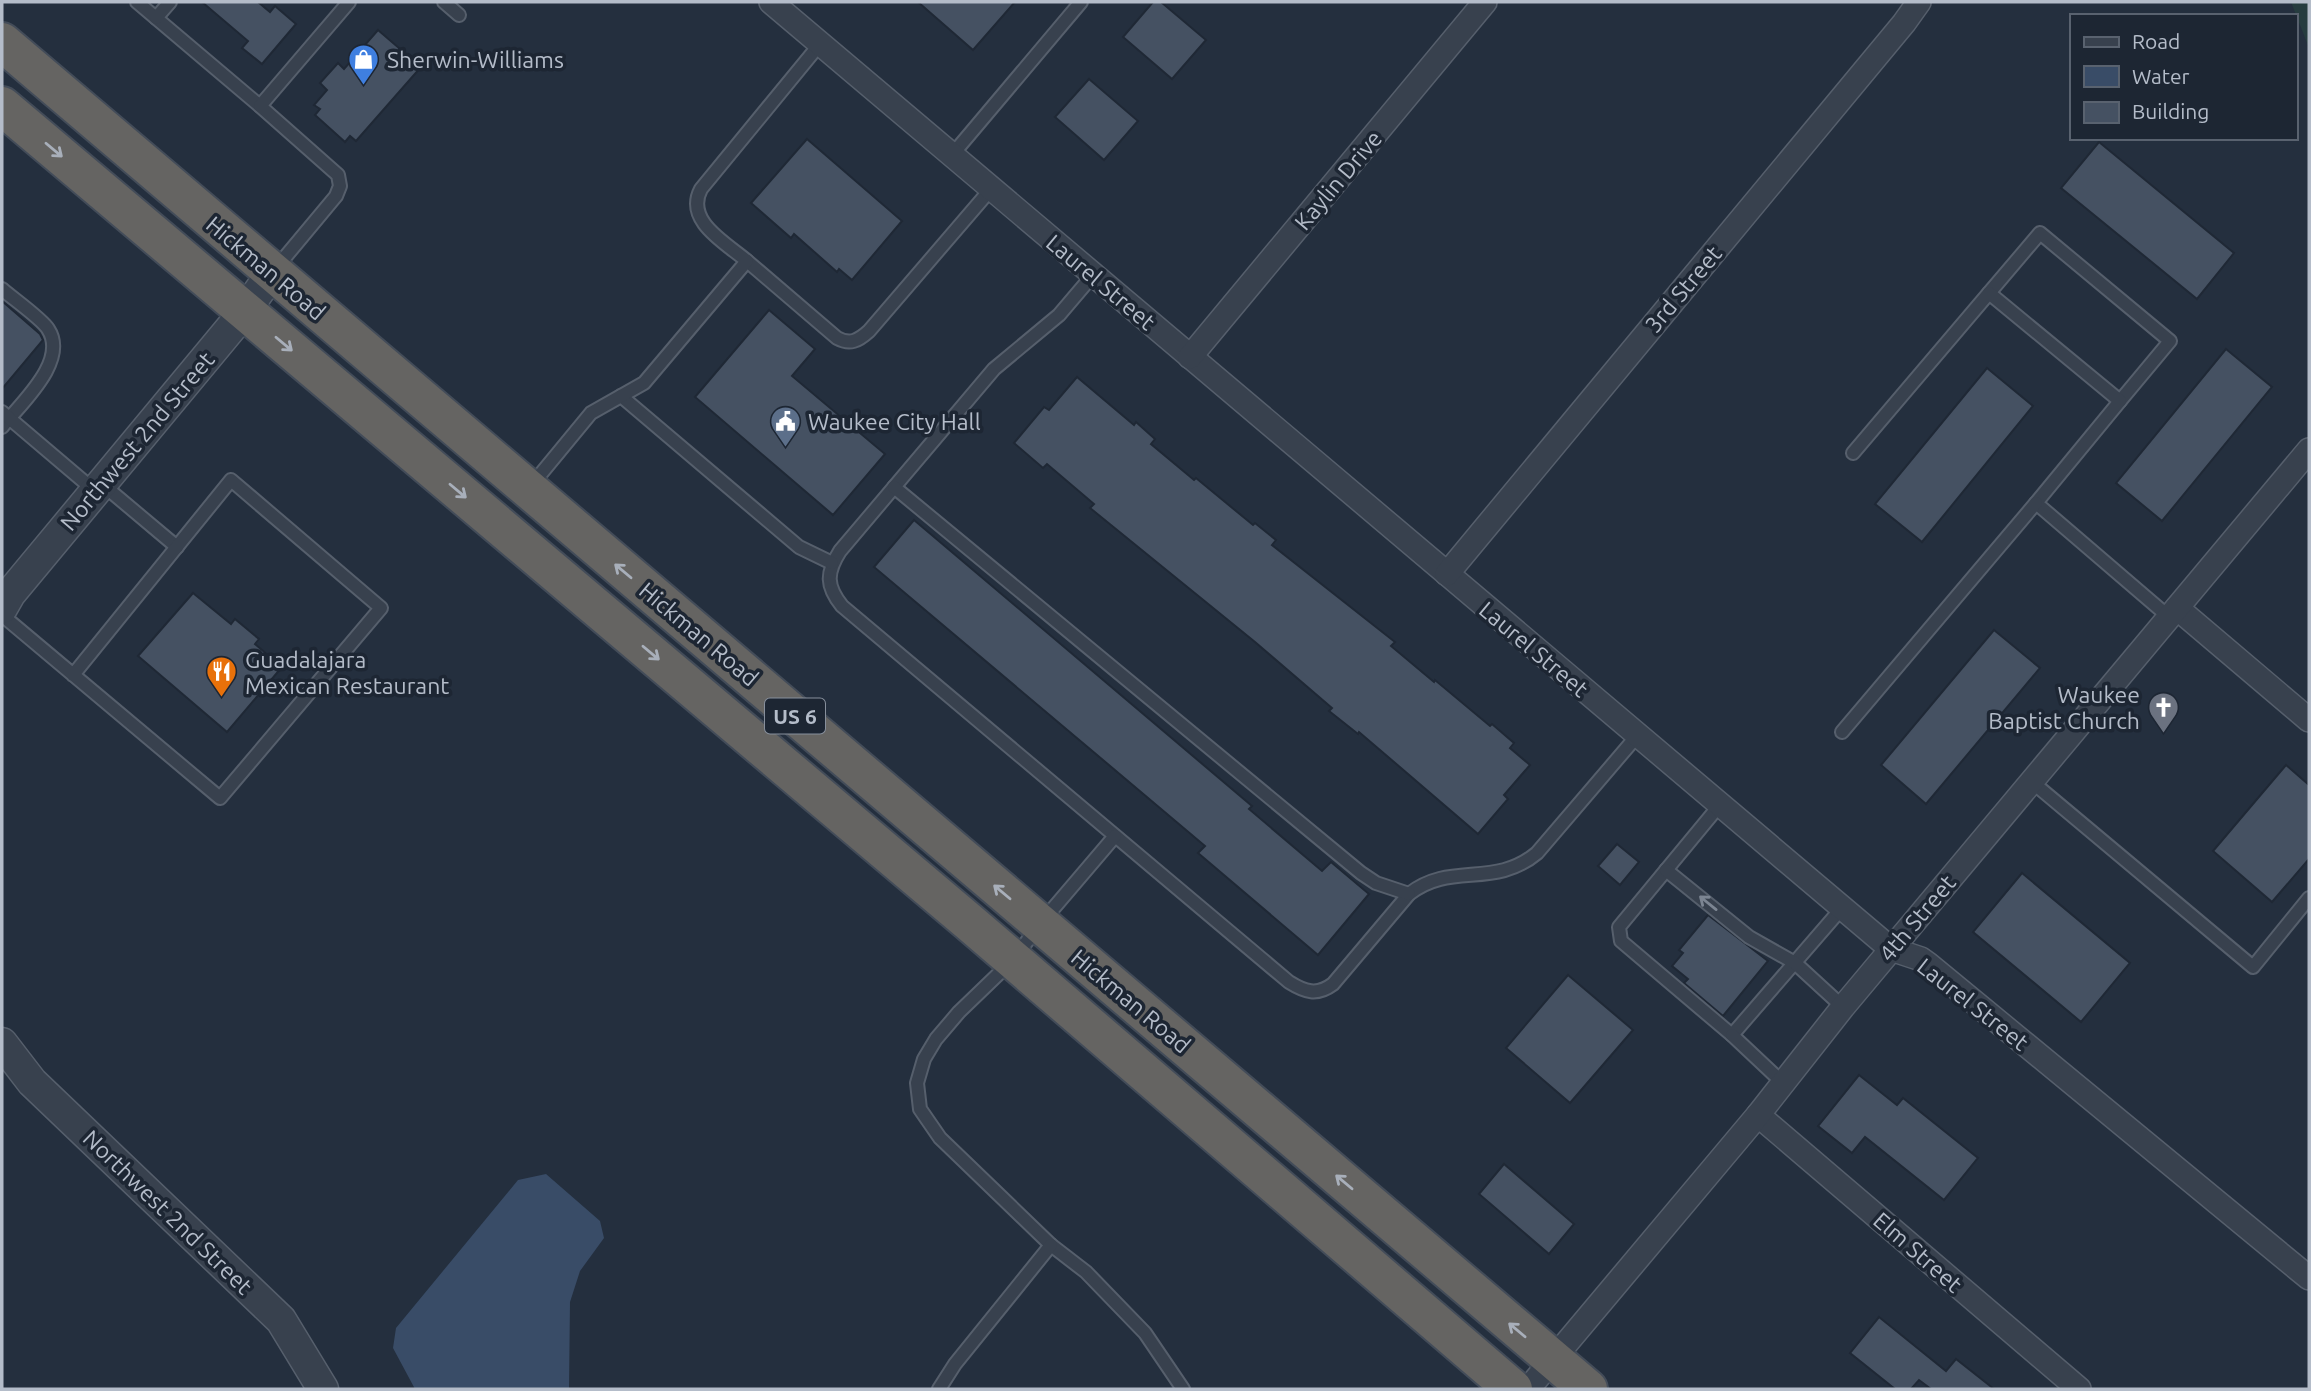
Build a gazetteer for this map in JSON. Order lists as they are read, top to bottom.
{
  "streets": {
    "highway": ["Hickman Road", "US 6"],
    "street": [
      "Kaylin Drive",
      "Laurel Street",
      "3rd Street",
      "Northwest 2nd Street",
      "4th Street",
      "Elm Street"
    ]
  },
  "crossings": [
    ["Kaylin Drive", "Laurel Street"],
    ["Hickman Road", "Northwest 2nd Street"],
    ["Hickman Road", "4th Street"],
    ["Laurel Street", "3rd Street"],
    ["Laurel Street", "4th Street"],
    ["4th Street", "Elm Street"]
  ],
  "places": {
    "shop": ["Sherwin-Williams"],
    "public building": ["Waukee City Hall"],
    "restaurant": ["Guadalajara Mexican Restaurant"],
    "church": ["Waukee Baptist Church"]
  },
  "legend": ["Road", "Water", "Building"]
}
